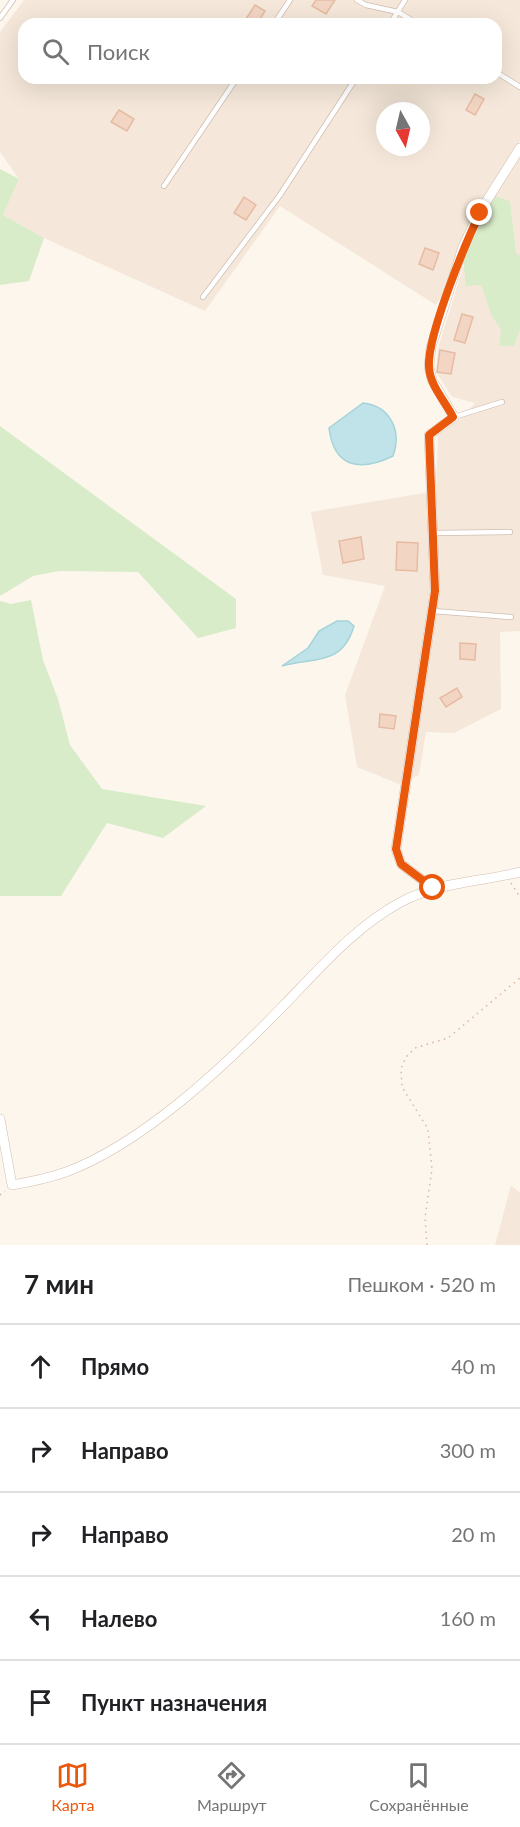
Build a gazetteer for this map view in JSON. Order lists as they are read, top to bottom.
{
  "north": "bottom",
  "page": {
    "search": "Поиск",
    "heading": ["7 мин", "Пешком · 520 m"],
    "list": [
      ["Прямо", "40 m"],
      ["Направо", "300 m"],
      ["Направо", "20 m"],
      ["Налево", "160 m"],
      "Пункт назначения"
    ],
    "nav": ["Карта", "Маршрут", "Сохранённые"]
  }
}
